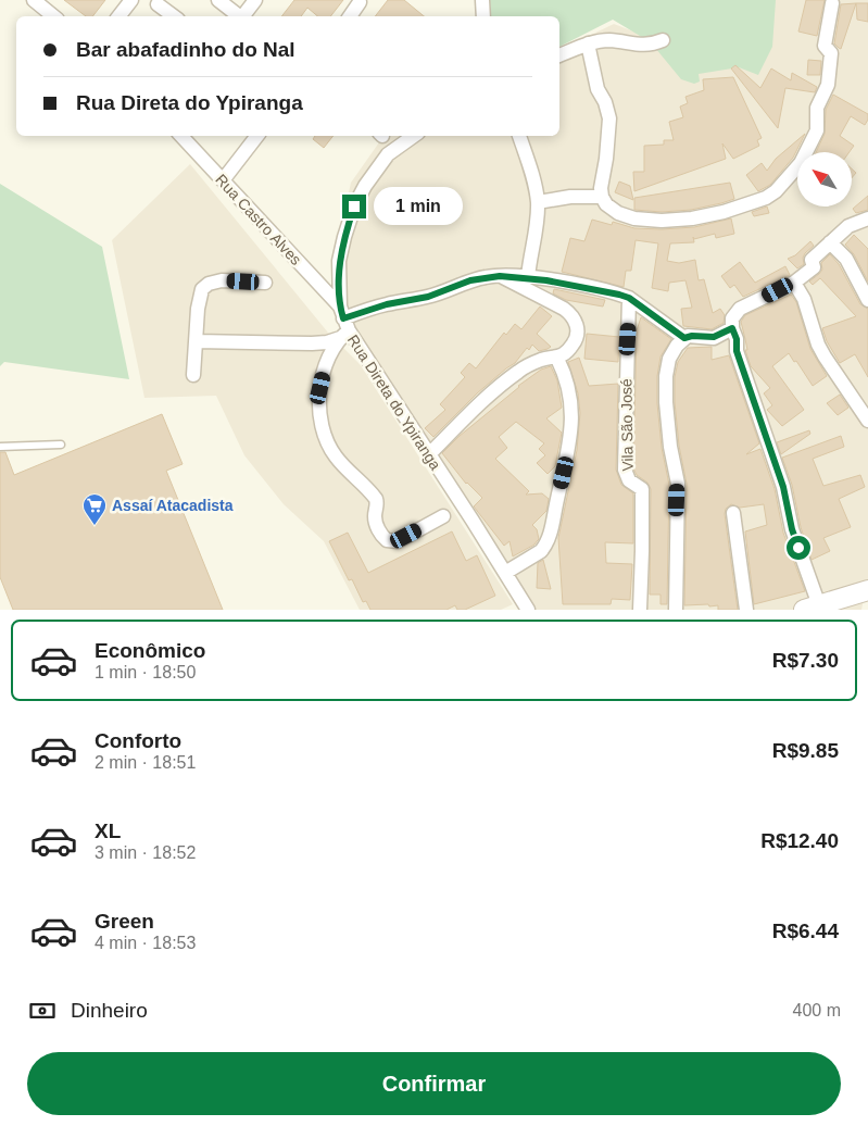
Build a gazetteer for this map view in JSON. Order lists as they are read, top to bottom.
{
  "streets": {
    "street": ["Rua Castro Alves", "Rua Direta do Ypiranga", "Vila São José"]
  },
  "crossings": [
    ["Rua Castro Alves", "Rua Direta do Ypiranga"]
  ],
  "places": {
    "supermarket": ["Assaí Atacadista"]
  },
  "north": "top left",
  "page": {
    "banner": ["Bar abafadinho do Nal", "Rua Direta do Ypiranga"],
    "bubble": "1 min",
    "list": [
      {
        "name": "Econômico",
        "note": "1 min · 18:50",
        "value": "R$7.30"
      },
      {
        "name": "Conforto",
        "note": "2 min · 18:51",
        "value": "R$9.85"
      },
      {
        "name": "XL",
        "note": "3 min · 18:52",
        "value": "R$12.40"
      },
      {
        "name": "Green",
        "note": "4 min · 18:53",
        "value": "R$6.44"
      }
    ],
    "pay": ["Dinheiro", "400 m"],
    "buttons": "Confirmar"
  }
}
